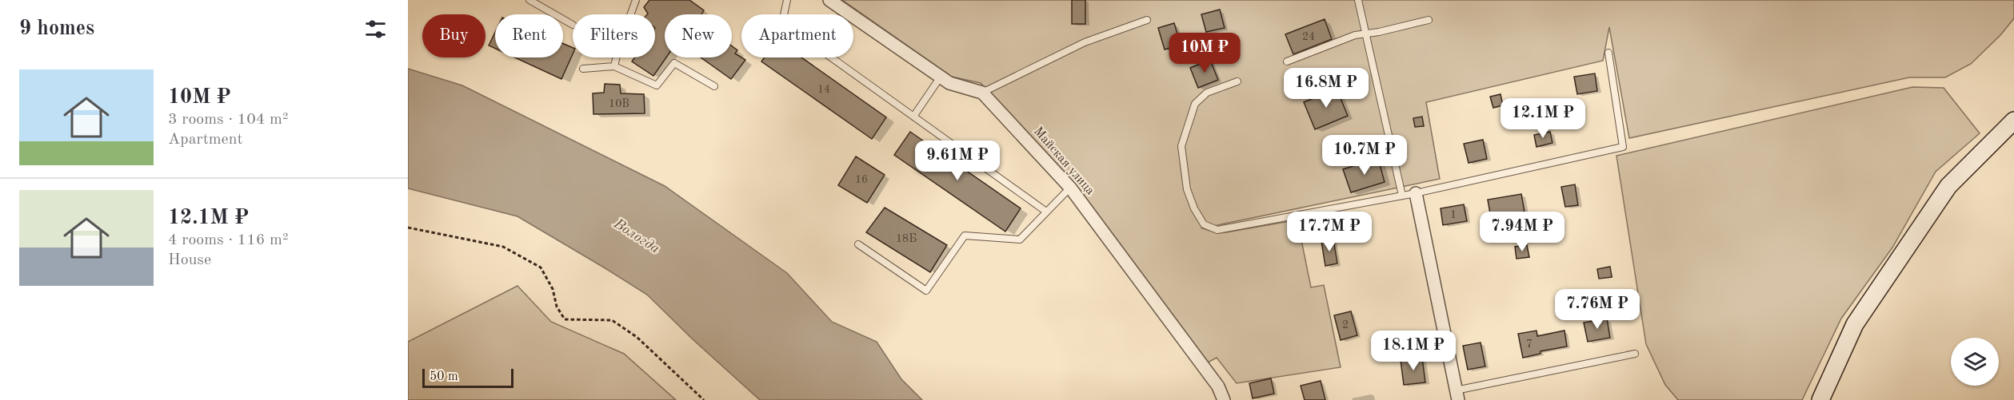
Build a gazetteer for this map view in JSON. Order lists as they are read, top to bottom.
{
  "streets": {
    "street": ["Майская улица"]
  },
  "water": ["Вологда"],
  "house_numbers": [
    "24",
    "14",
    "10В",
    "16",
    "1",
    "18Б",
    "2",
    "7"
  ],
  "scale_bar": "50 m",
  "page": {
    "heading": "9 homes",
    "chip": [
      "Buy",
      "Rent",
      "Filters",
      "New",
      "Apartment"
    ],
    "price": [
      "10M ₽",
      "16.8M ₽",
      "12.1M ₽",
      "10.7M ₽",
      "9.61M ₽",
      "17.7M ₽",
      "7.94M ₽",
      "7.76M ₽",
      "18.1M ₽"
    ],
    "list": [
      {
        "name": "10M ₽",
        "note": "3 rooms · 104 m² · Apartment"
      },
      {
        "name": "12.1M ₽",
        "note": "4 rooms · 116 m² · House"
      }
    ],
    "scale": "50 m"
  }
}
